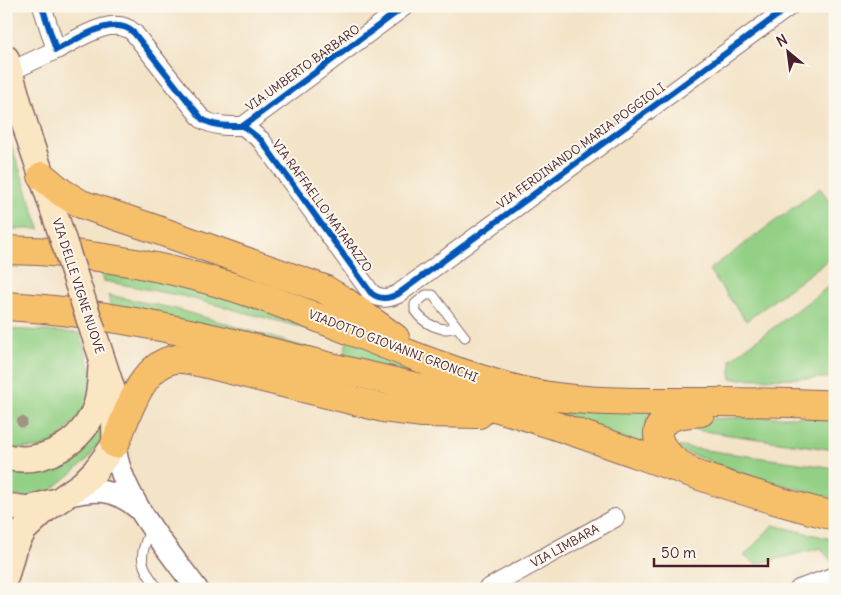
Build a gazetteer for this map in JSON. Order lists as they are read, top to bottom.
{
  "streets": {
    "main road": ["VIA DELLE VIGNE NUOVE", "VIADOTTO GIOVANNI GRONCHI"],
    "street": [
      "VIA UMBERTO BARBARO",
      "VIA FERDINANDO MARIA POGGIOLI",
      "VIA RAFFAELLO MATARAZZO",
      "VIA LIMBARA"
    ]
  },
  "crossings": [
    ["VIA UMBERTO BARBARO", "VIA RAFFAELLO MATARAZZO"],
    ["VIA FERDINANDO MARIA POGGIOLI", "VIA RAFFAELLO MATARAZZO"]
  ],
  "scale_bar": "50 m",
  "north": "top left"
}
